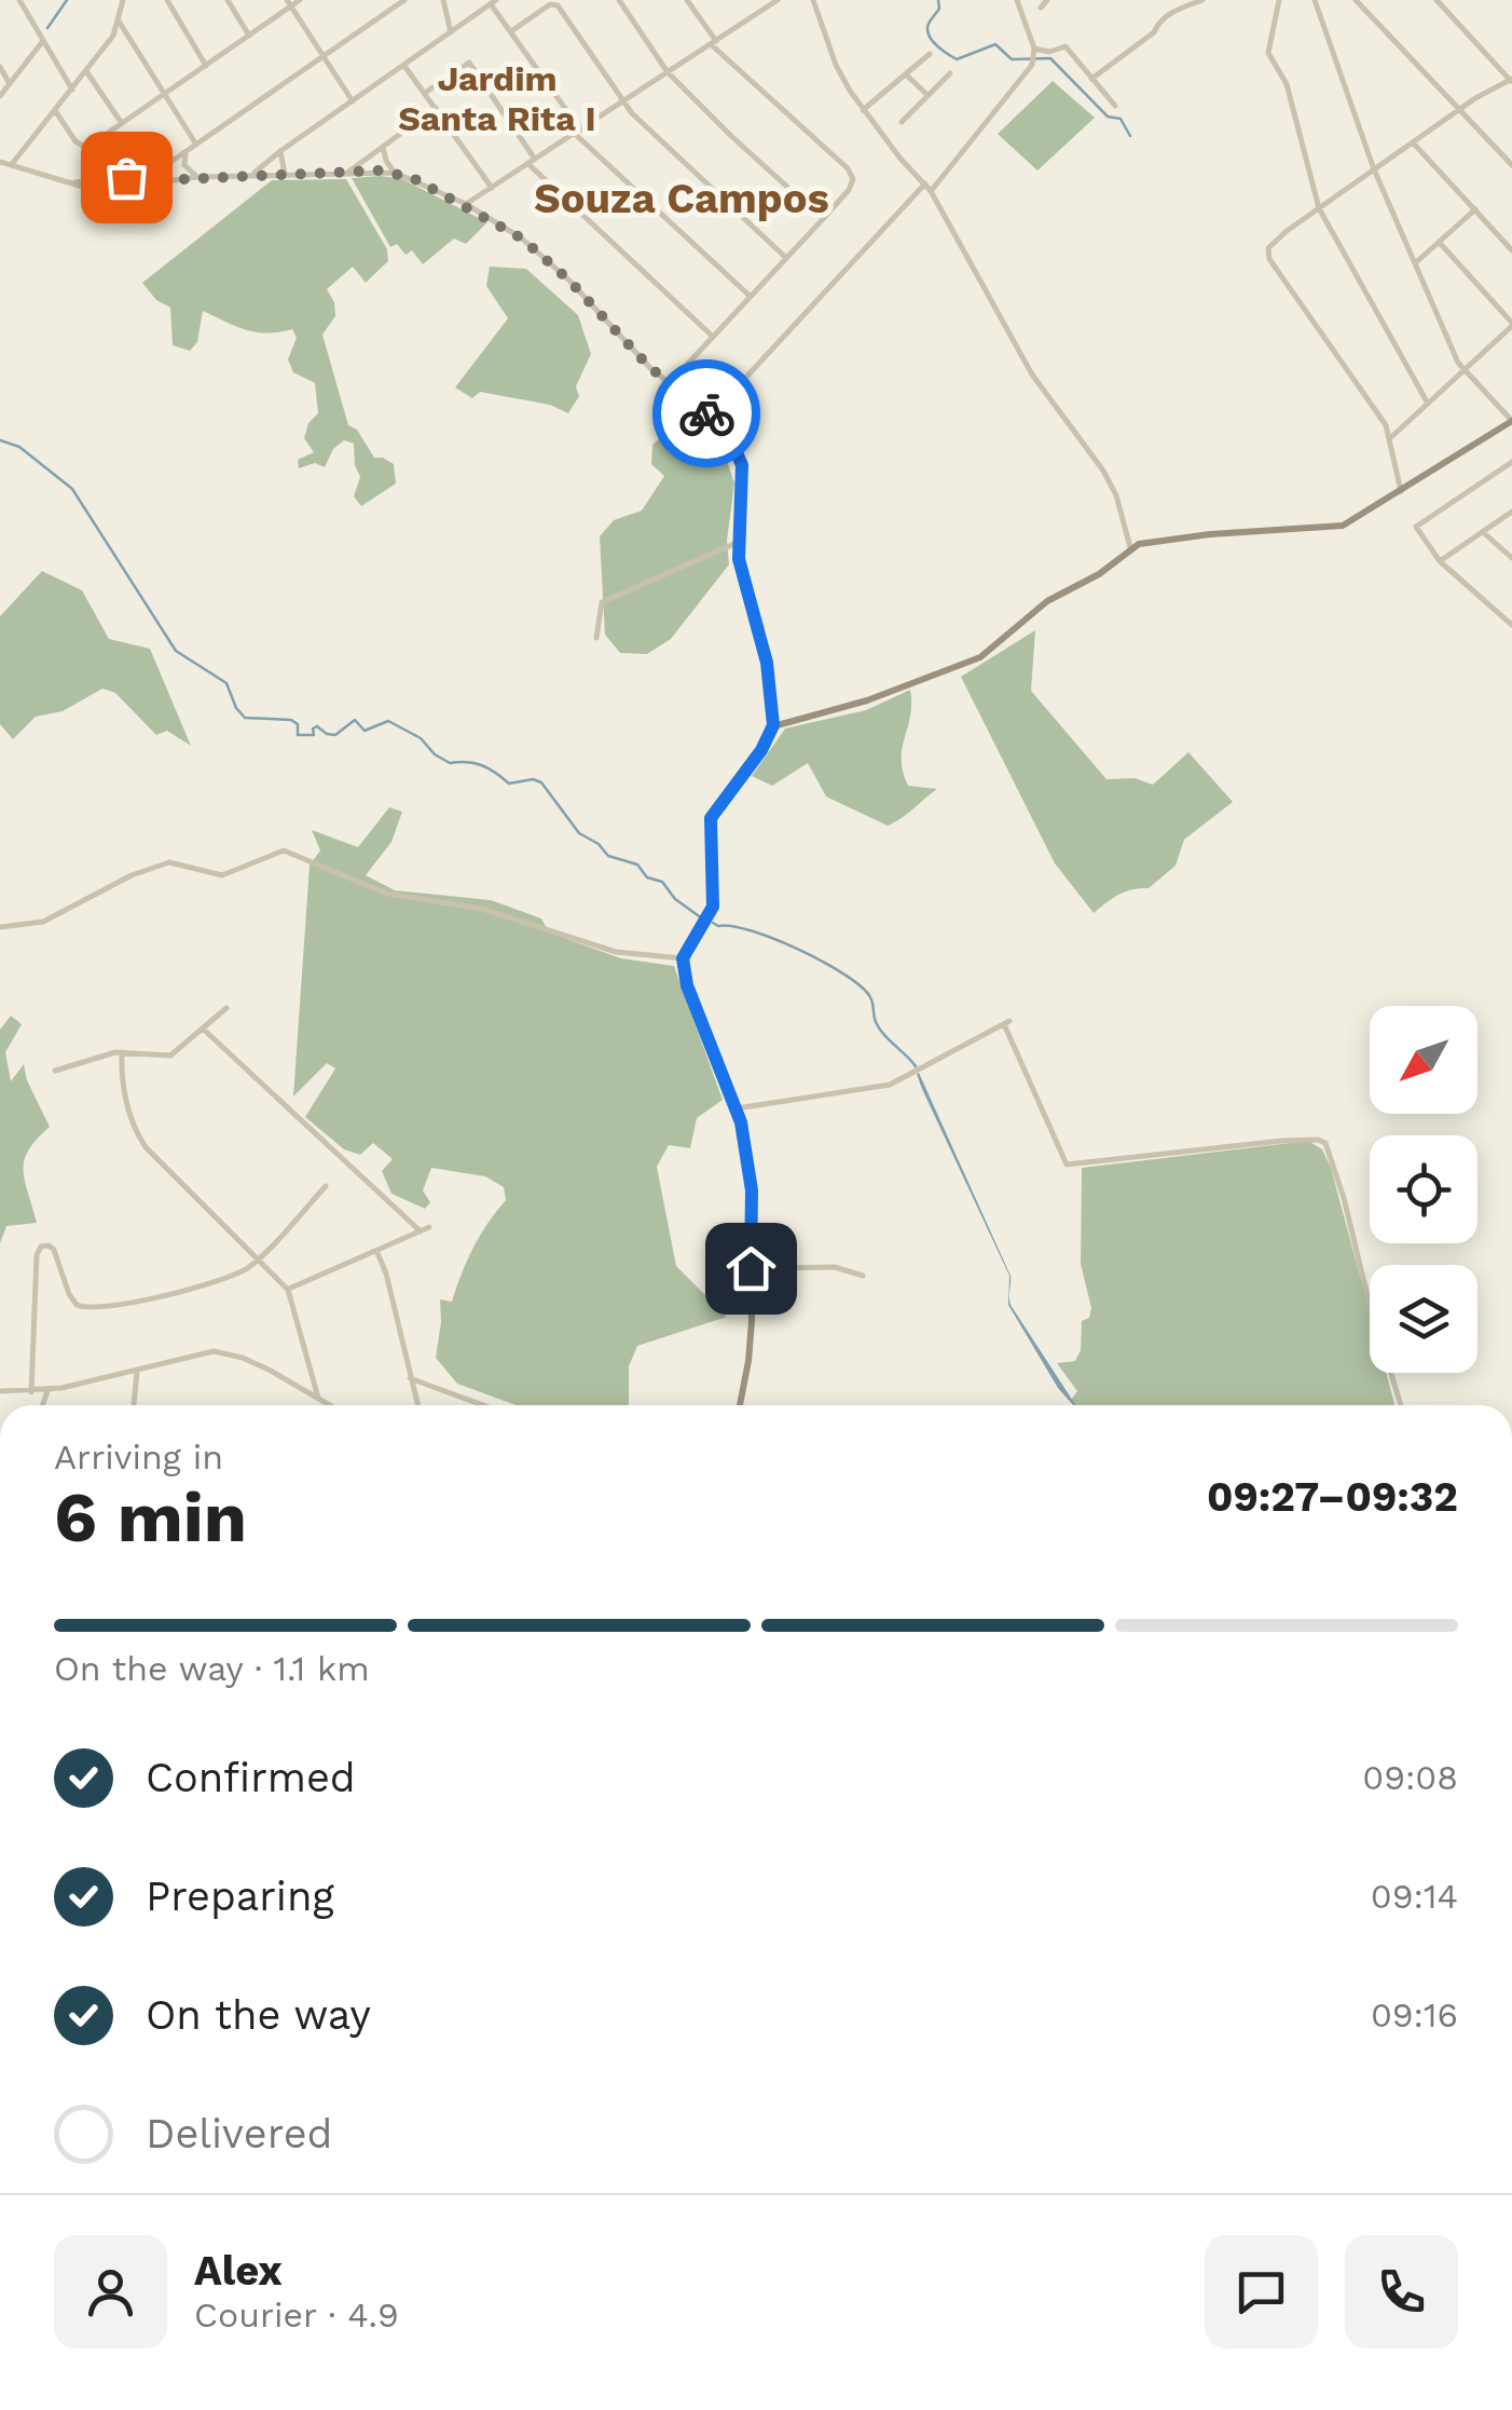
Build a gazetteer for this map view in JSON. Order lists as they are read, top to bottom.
{
  "districts": ["Jardim Santa Rita I", "Souza Campos"],
  "north": "bottom left",
  "page": {
    "heading": ["6 min", "Arriving in", "09:27–09:32"],
    "panel": ["Alex", "Courier · 4.9"],
    "bar": "On the way · 1.1 km",
    "list": [
      ["Confirmed", "09:08"],
      ["Preparing", "09:14"],
      ["On the way", "09:16"],
      "Delivered"
    ]
  }
}
